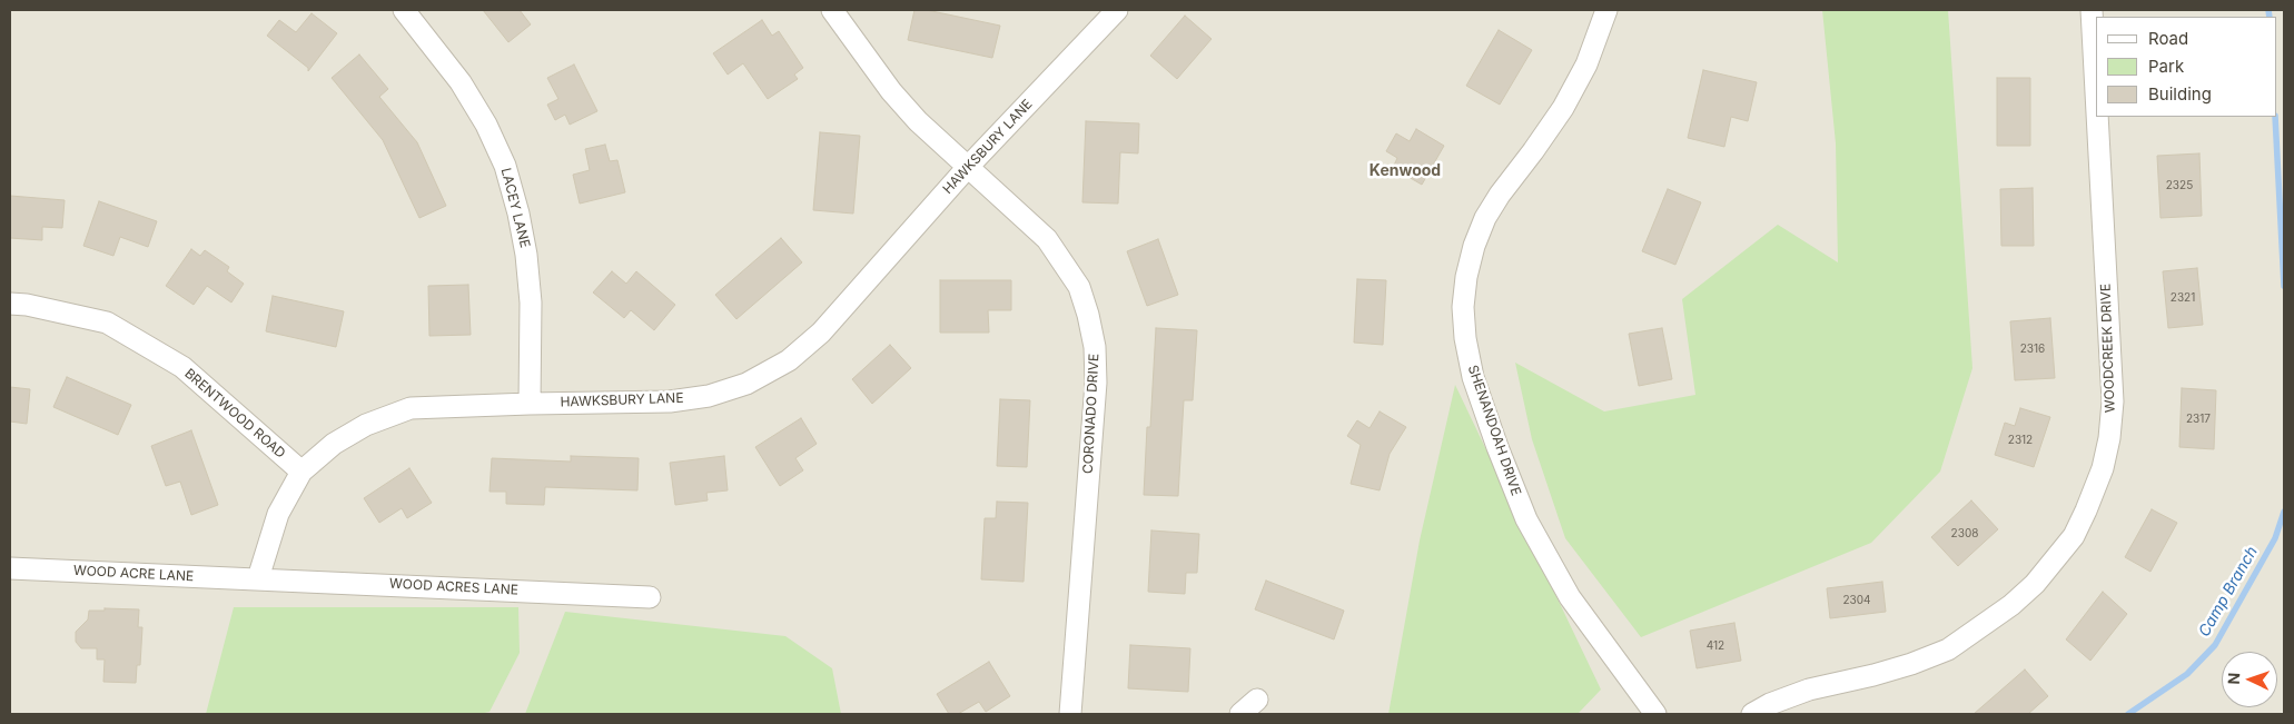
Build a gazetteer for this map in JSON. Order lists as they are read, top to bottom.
{
  "streets": {
    "street": [
      "HAWKSBURY LANE",
      "LACEY LANE",
      "WOODCREEK DRIVE",
      "BRENTWOOD ROAD",
      "CORONADO DRIVE",
      "SHENANDOAH DRIVE",
      "WOOD ACRE LANE",
      "WOOD ACRES LANE"
    ]
  },
  "crossings": [
    ["HAWKSBURY LANE", "LACEY LANE"],
    ["HAWKSBURY LANE", "BRENTWOOD ROAD"],
    ["HAWKSBURY LANE", "CORONADO DRIVE"],
    ["HAWKSBURY LANE", "WOOD ACRE LANE"],
    ["HAWKSBURY LANE", "WOOD ACRES LANE"],
    ["WOOD ACRE LANE", "WOOD ACRES LANE"]
  ],
  "districts": ["Kenwood"],
  "water": ["Camp Branch"],
  "house_numbers": [
    "2325",
    "2321",
    "2316",
    "2317",
    "2312",
    "2308",
    "2304",
    "412"
  ],
  "legend": ["Road", "Park", "Building"],
  "north": "left"
}
